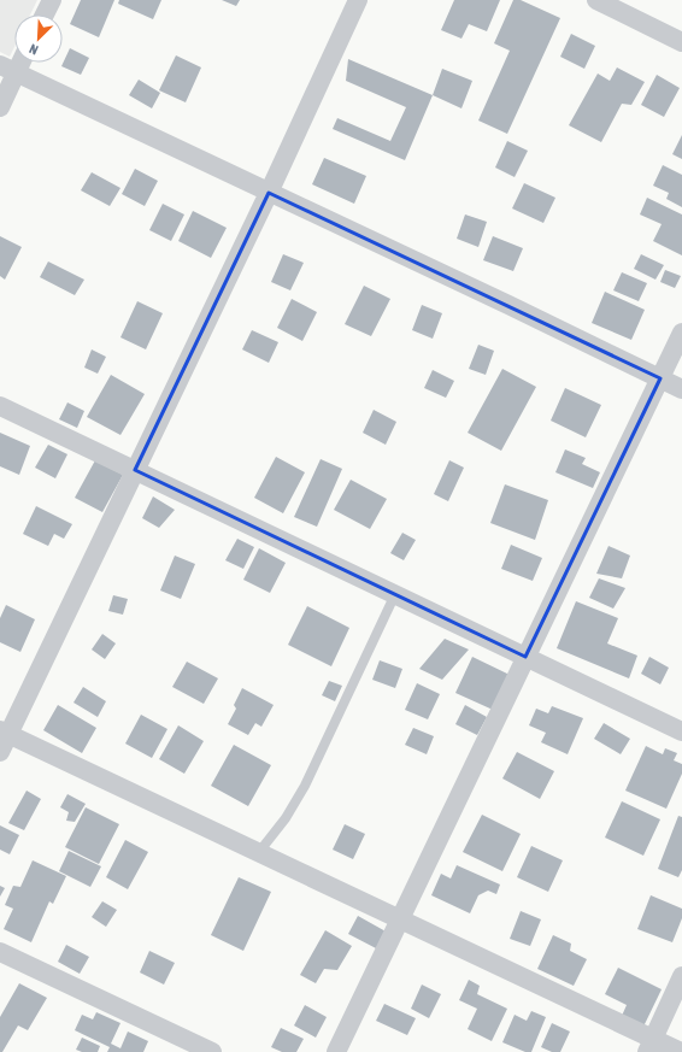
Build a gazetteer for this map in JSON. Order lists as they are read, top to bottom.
{
  "north": "bottom left"
}
